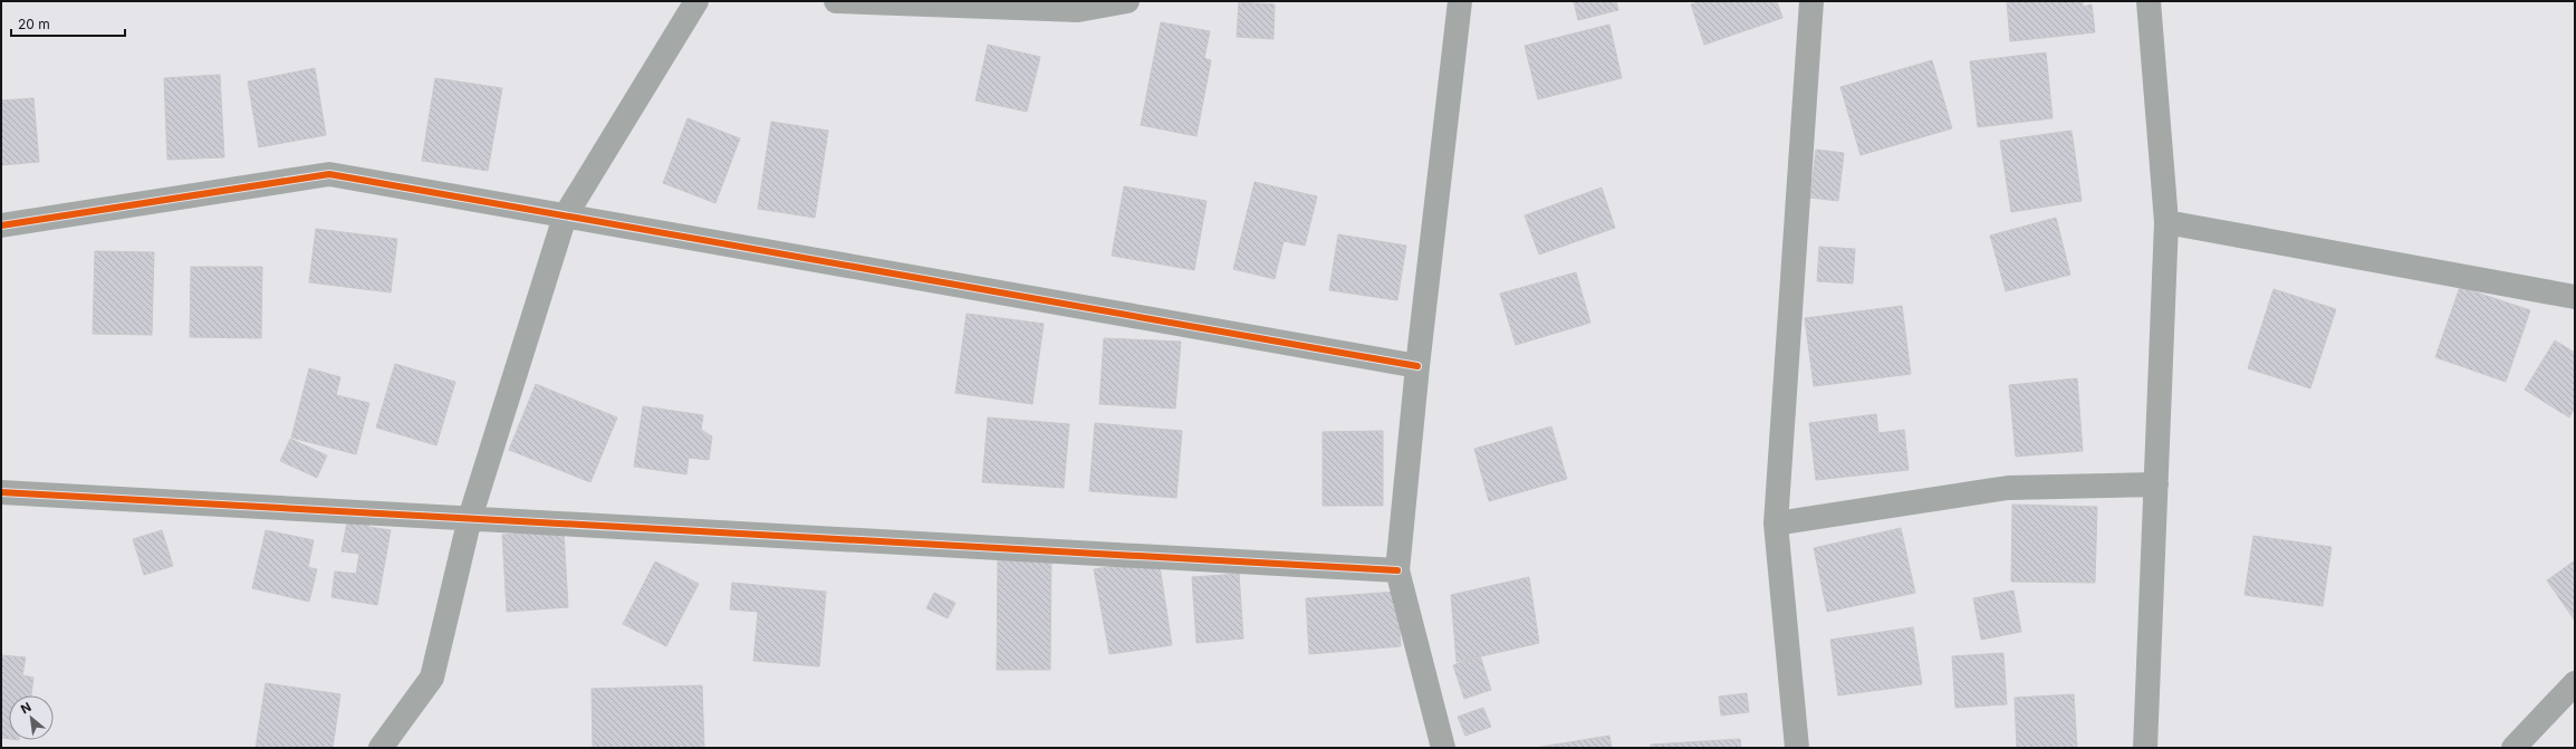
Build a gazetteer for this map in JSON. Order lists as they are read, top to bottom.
{
  "scale_bar": "20 m",
  "north": "top left"
}
